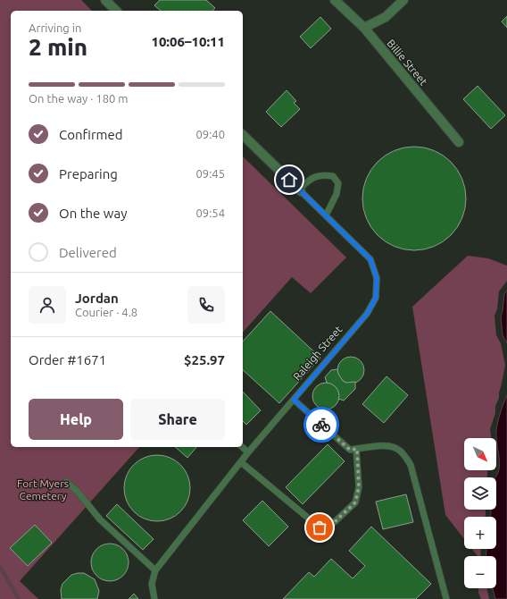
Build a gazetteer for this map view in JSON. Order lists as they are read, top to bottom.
{
  "streets": {
    "street": ["Billie Street", "Raleigh Street"]
  },
  "parks": ["Fort Myers Cemetery"],
  "north": "bottom right",
  "page": {
    "heading": ["2 min", "Arriving in", "10:06–10:11"],
    "panel": [
      "Jordan",
      "Courier · 4.8",
      "Order #1671",
      "$25.97"
    ],
    "bar": "On the way · 180 m",
    "list": [
      ["Confirmed", "09:40"],
      ["Preparing", "09:45"],
      ["On the way", "09:54"],
      "Delivered"
    ],
    "buttons": ["Help", "Share"],
    "map_buttons": ["+", "−"]
  }
}
